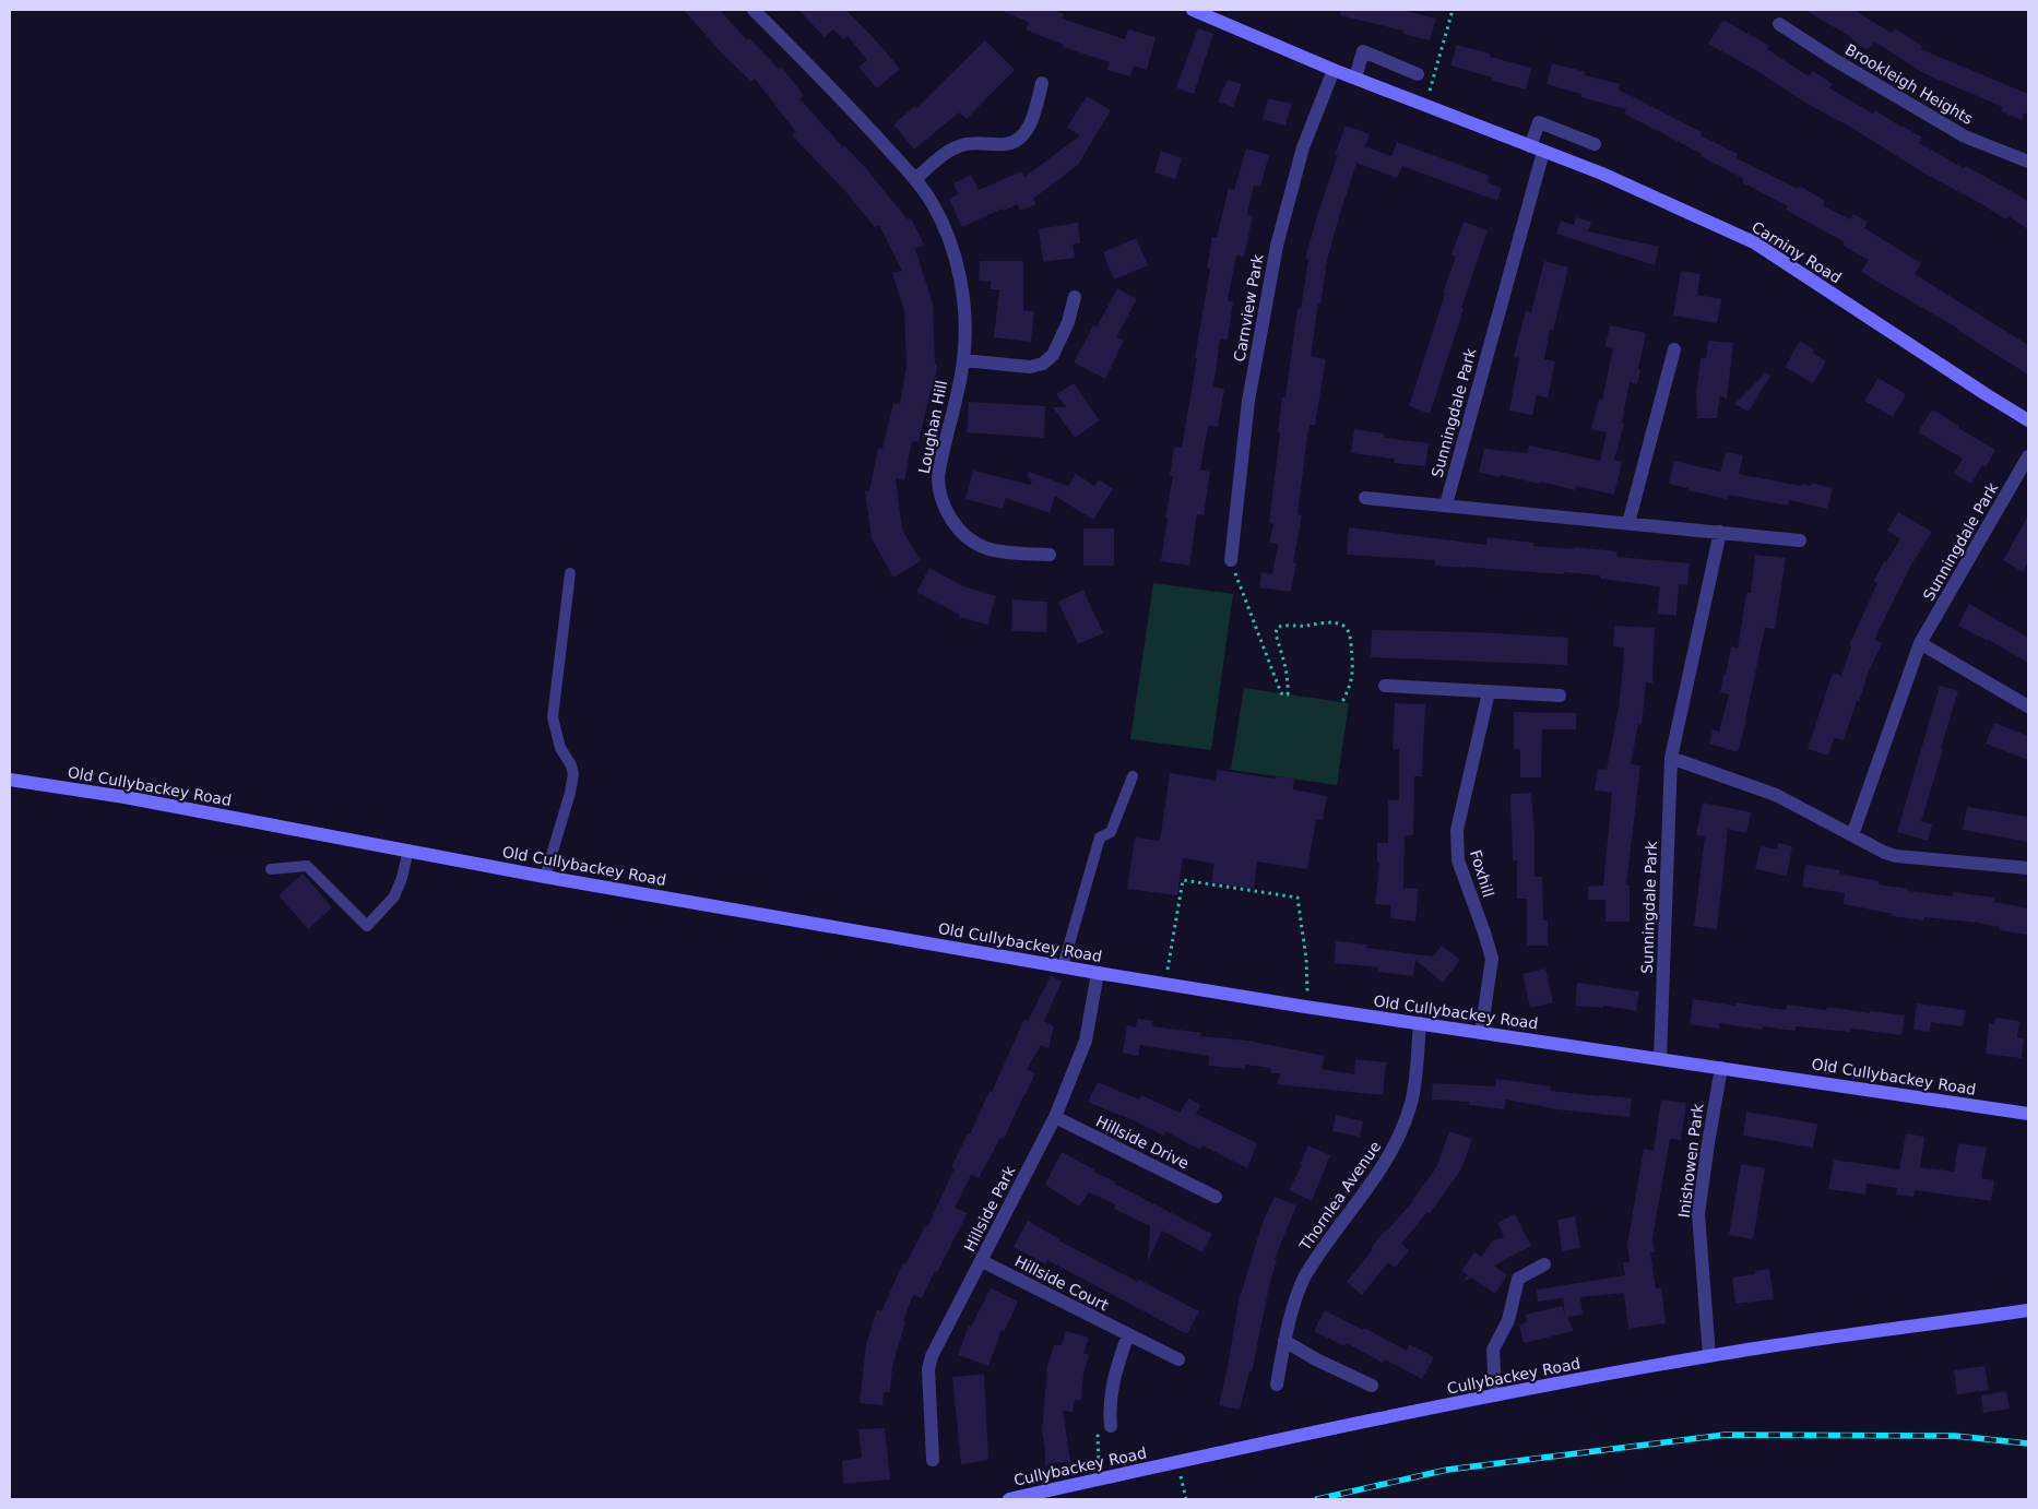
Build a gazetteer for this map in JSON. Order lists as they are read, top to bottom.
{
  "streets": {
    "street": [
      "Brookleigh Heights",
      "Carniny Road",
      "Carnview Park",
      "Sunningdale Park",
      "Loughan Hill",
      "Old Cullybackey Road",
      "Foxhill",
      "Hillside Drive",
      "Inishowen Park",
      "Thornlea Avenue",
      "Hillside Park",
      "Hillside Court",
      "Cullybackey Road"
    ]
  },
  "crossings": [
    ["Carniny Road", "Carnview Park"],
    ["Carniny Road", "Sunningdale Park"],
    ["Sunningdale Park", "Old Cullybackey Road"],
    ["Old Cullybackey Road", "Foxhill"],
    ["Old Cullybackey Road", "Inishowen Park"],
    ["Old Cullybackey Road", "Thornlea Avenue"],
    ["Old Cullybackey Road", "Hillside Park"],
    ["Hillside Drive", "Hillside Park"],
    ["Inishowen Park", "Cullybackey Road"],
    ["Hillside Park", "Hillside Court"]
  ]
}
